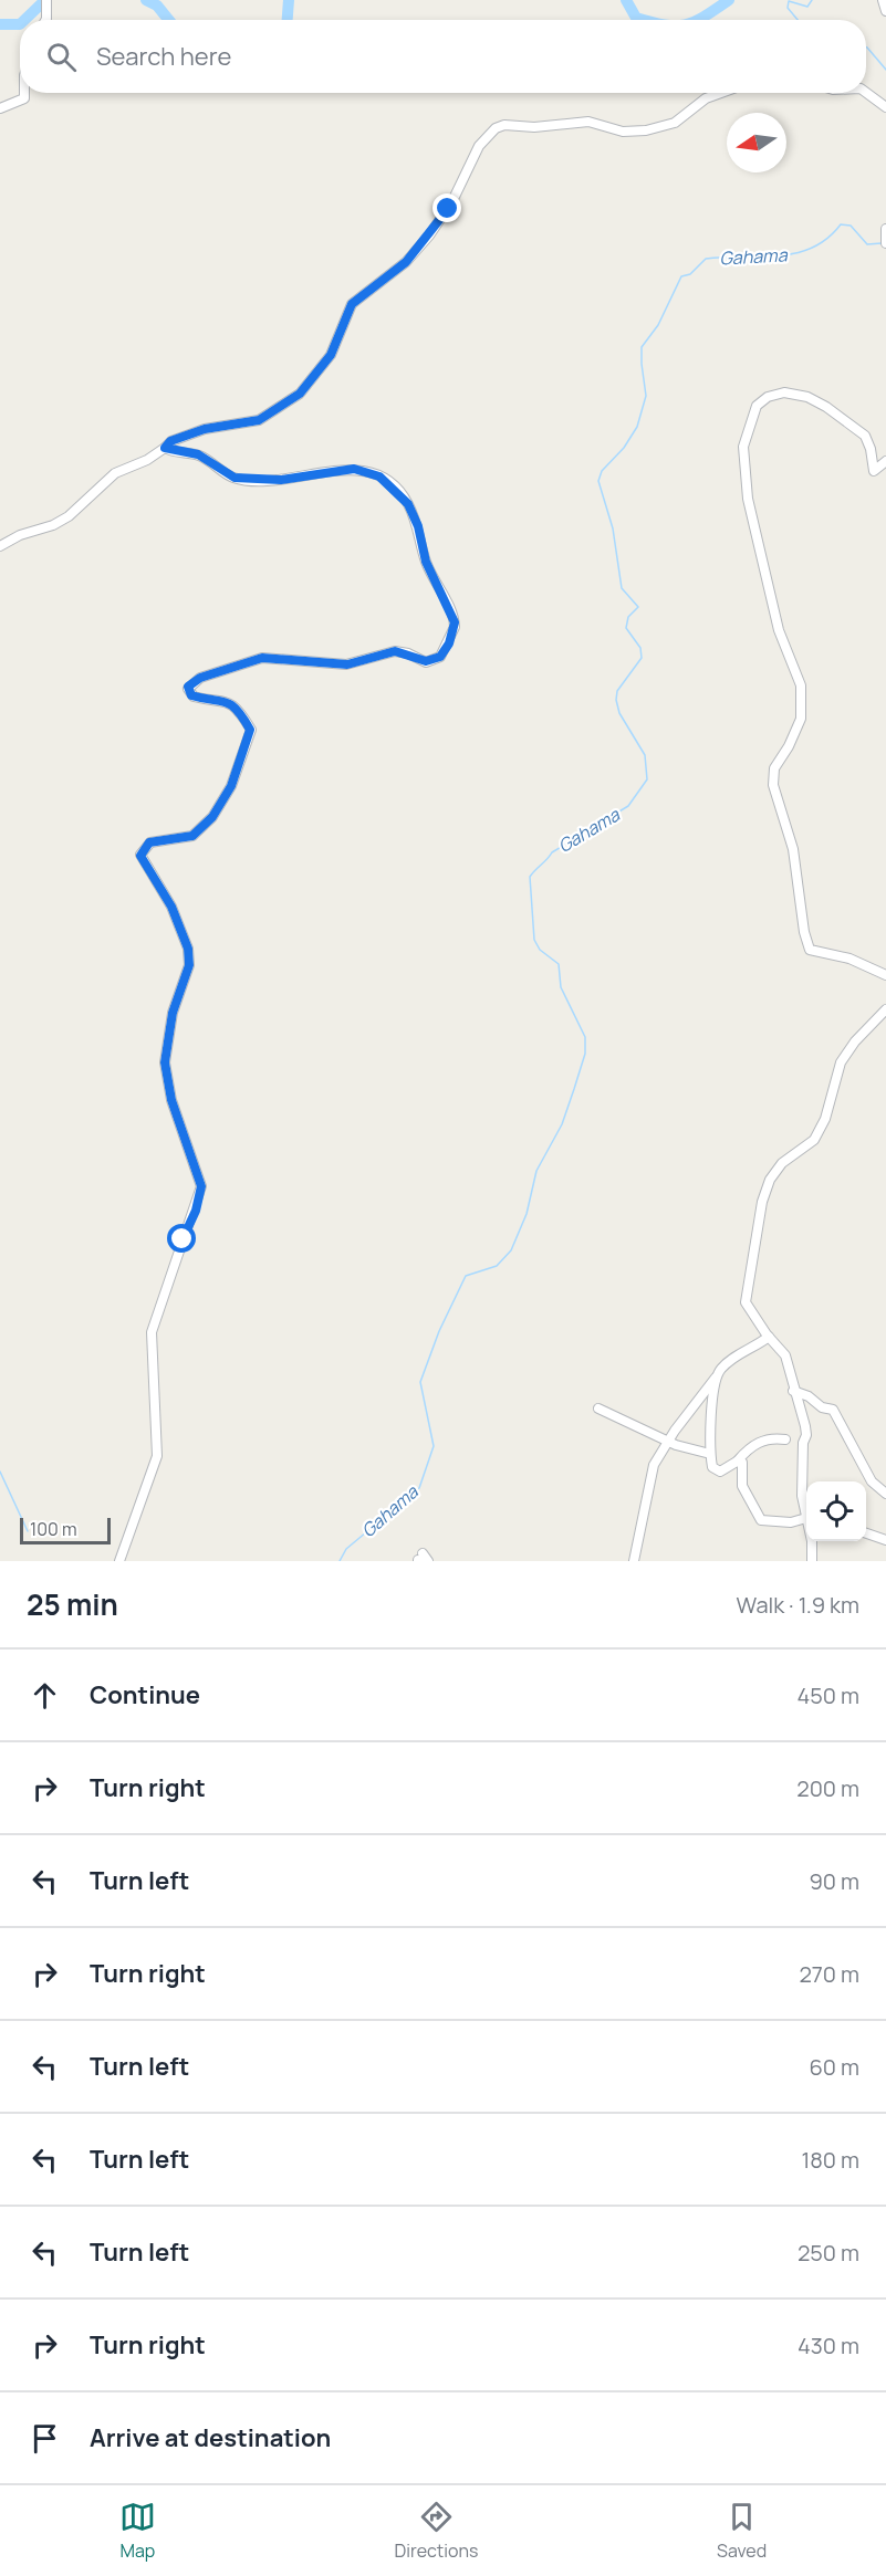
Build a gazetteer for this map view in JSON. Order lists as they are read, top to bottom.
{
  "water": ["Gahama"],
  "scale_bar": "100 m",
  "north": "left",
  "page": {
    "search": "Search here",
    "scale": "100 m",
    "heading": ["25 min", "Walk · 1.9 km"],
    "list": [
      ["Continue", "450 m"],
      ["Turn right", "200 m"],
      ["Turn left", "90 m"],
      ["Turn right", "270 m"],
      ["Turn left", "60 m"],
      ["Turn left", "180 m"],
      ["Turn left", "250 m"],
      ["Turn right", "430 m"],
      "Arrive at destination"
    ],
    "nav": ["Map", "Directions", "Saved"]
  }
}
